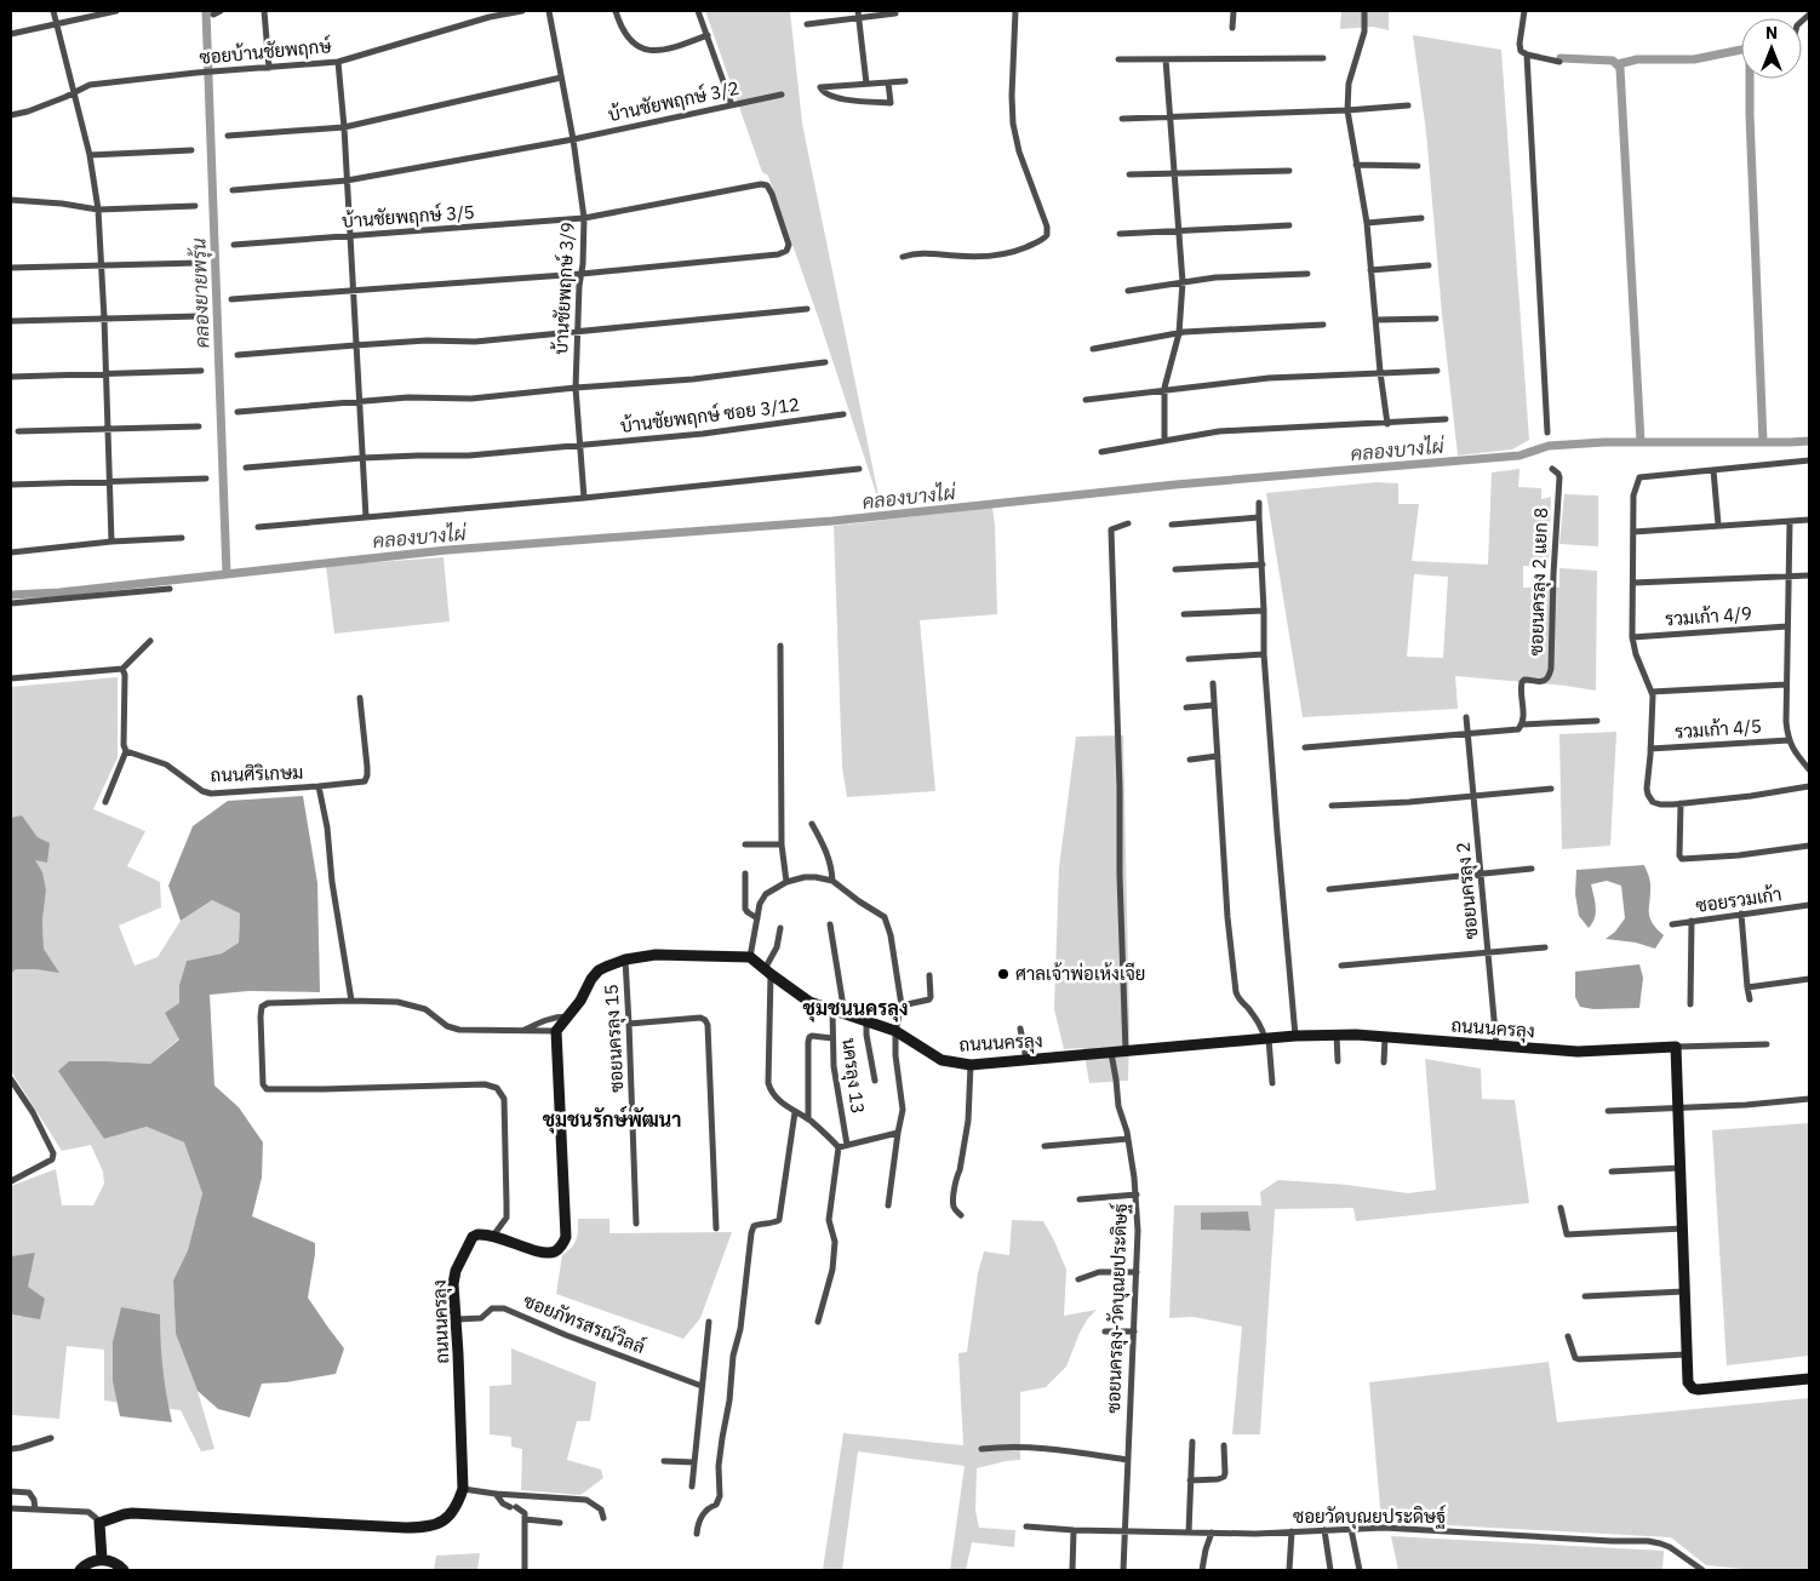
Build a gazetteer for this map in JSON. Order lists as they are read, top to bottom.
{
  "streets": {
    "street": [
      "ซอยบ้านชัยพฤกษ์",
      "บ้านชัยพฤกษ์ 3/2",
      "บ้านชัยพฤกษ์ 3/5",
      "บ้านชัยพฤกษ์ 3/9",
      "บ้านชัยพฤกษ์ ซอย 3/12",
      "ซอยนครลุง 2 แยก 8",
      "รวมเก้า 4/9",
      "รวมเก้า 4/5",
      "ถนนศิริเกษม",
      "ซอยนครลุง 2",
      "ซอยรวมเก้า",
      "ถนนนครลุง",
      "ซอยนครลุง 15",
      "นครลุง 13",
      "ซอยนครลุง-วัดบุณยประดิษฐ์",
      "ซอยภัทรสรณ์วิลล์",
      "ซอยวัดบุณยประดิษฐ์"
    ]
  },
  "crossings": [
    ["บ้านชัยพฤกษ์ 3/2", "บ้านชัยพฤกษ์ 3/9"],
    ["บ้านชัยพฤกษ์ 3/5", "บ้านชัยพฤกษ์ 3/9"],
    ["บ้านชัยพฤกษ์ 3/9", "บ้านชัยพฤกษ์ ซอย 3/12"],
    ["ซอยนครลุง 2", "ถนนนครลุง"],
    ["ถนนนครลุง", "นครลุง 13"],
    ["ถนนนครลุง", "ซอยนครลุง-วัดบุณยประดิษฐ์"],
    ["ถนนนครลุง", "ซอยภัทรสรณ์วิลล์"],
    ["ซอยนครลุง-วัดบุณยประดิษฐ์", "ซอยวัดบุณยประดิษฐ์"]
  ],
  "districts": ["ชุมชนนครลุง", "ชุมชนรักษ์พัฒนา"],
  "water": ["คลองยายพรุ้น", "คลองบางไผ่"],
  "places": ["ศาลเจ้าพ่อเห้งเจีย"],
  "north": "top"
}
